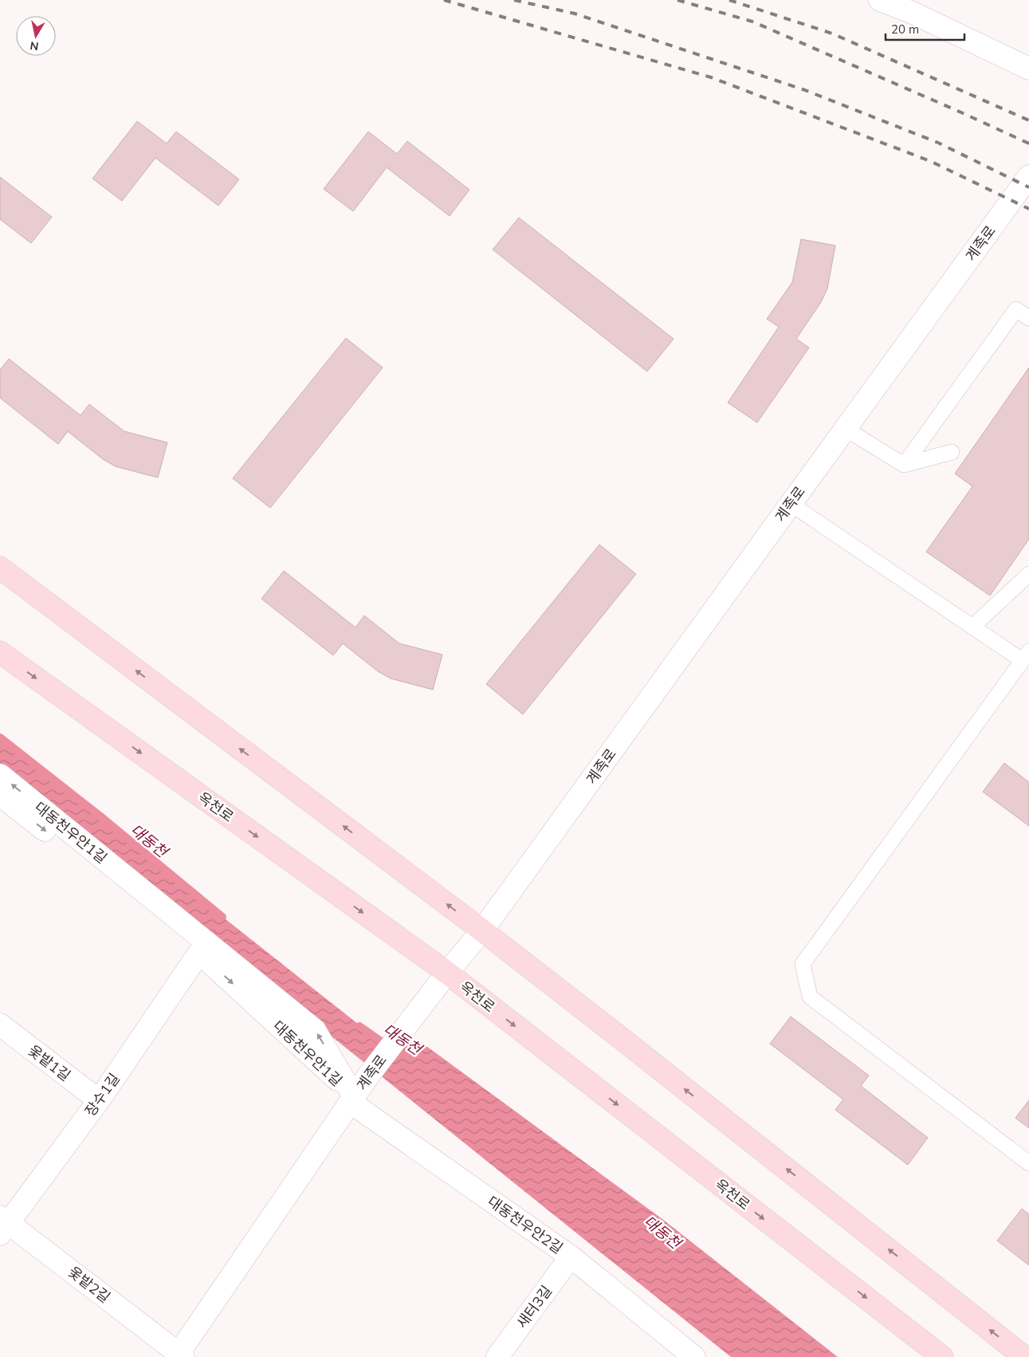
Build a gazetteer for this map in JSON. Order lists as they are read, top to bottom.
{
  "streets": {
    "main road": ["옥천로"],
    "street": [
      "계족로",
      "대동천우안1길",
      "옻밭1길",
      "장수1길",
      "대동천우안2길",
      "옻밭2길",
      "새터3길"
    ]
  },
  "crossings": [
    ["계족로", "옥천로"],
    ["계족로", "대동천우안1길"],
    ["계족로", "대동천우안2길"],
    ["계족로", "옻밭2길"],
    ["대동천우안1길", "장수1길"],
    ["대동천우안1길", "대동천우안2길"],
    ["옻밭1길", "장수1길"],
    ["장수1길", "옻밭2길"],
    ["대동천우안2길", "새터3길"]
  ],
  "water": ["대동천"],
  "scale_bar": "20 m",
  "north": "bottom"
}
